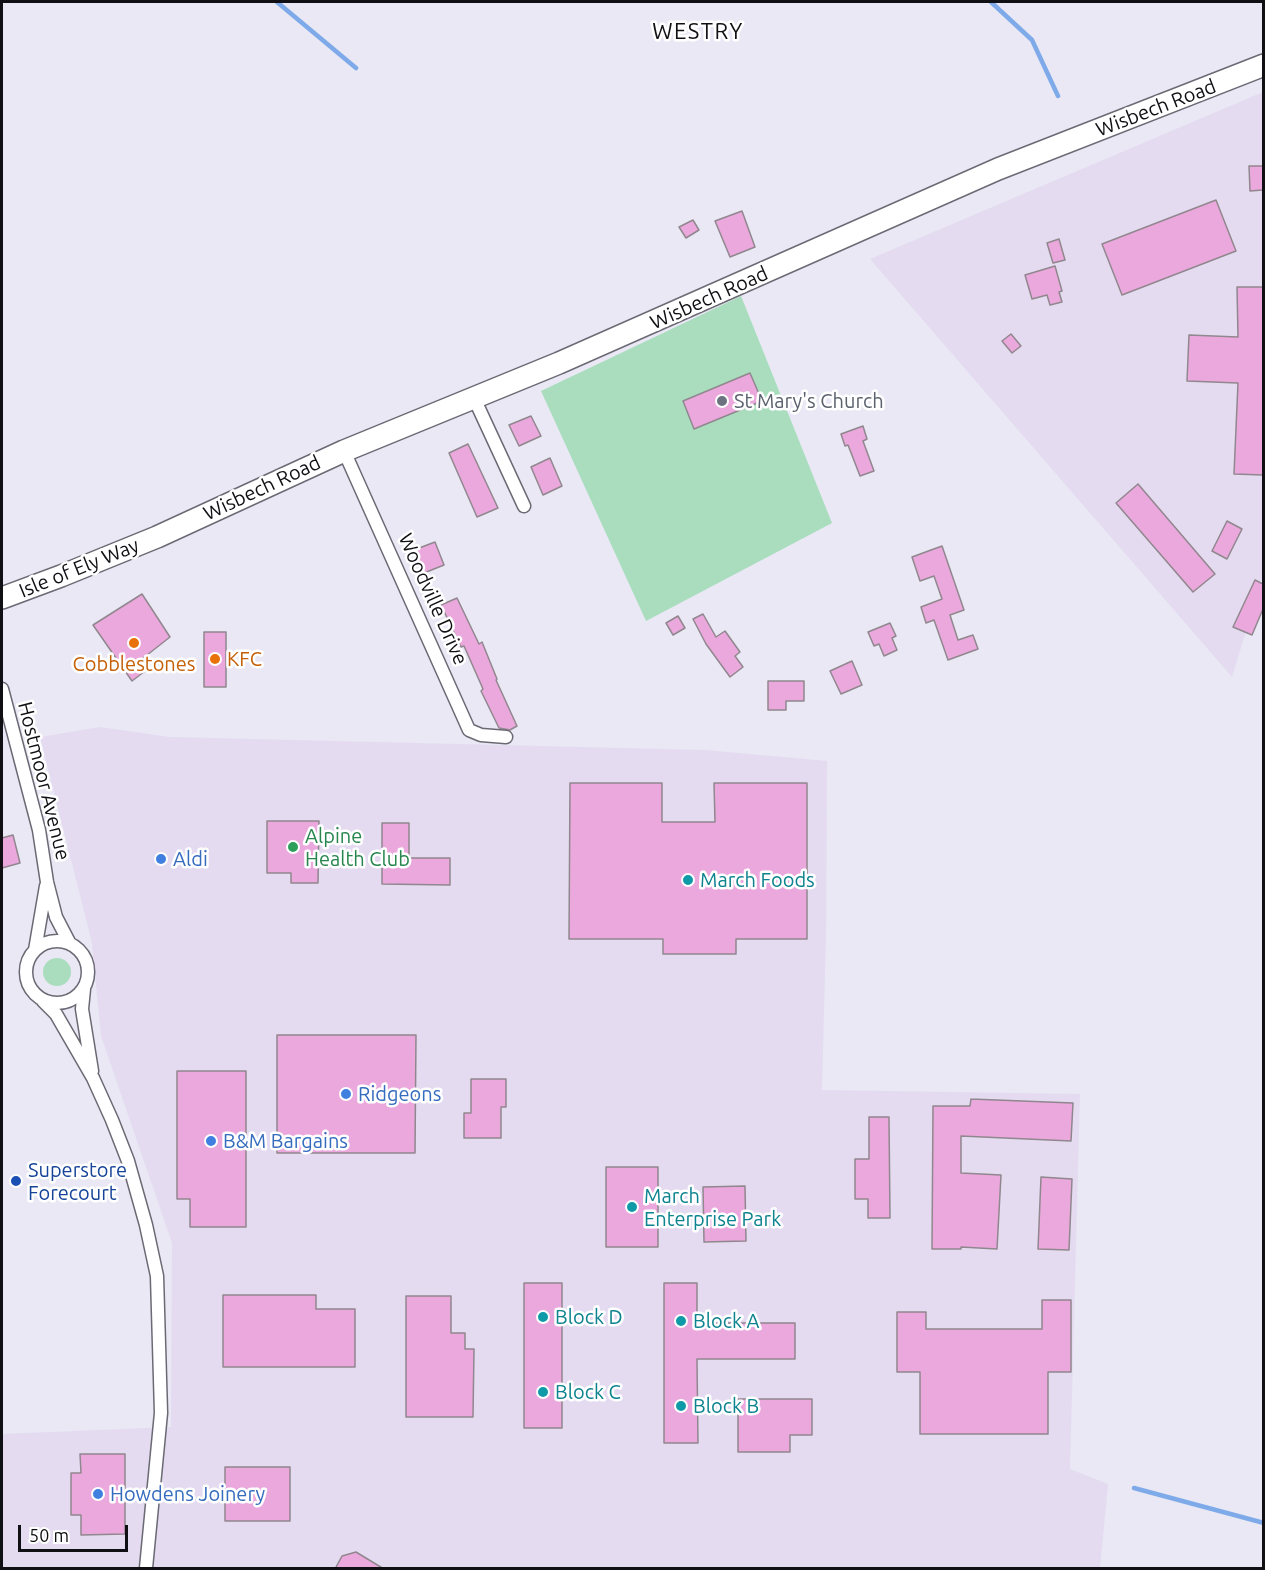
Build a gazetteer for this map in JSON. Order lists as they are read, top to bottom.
{
  "streets": {
    "highway": ["Wisbech Road", "Isle of Ely Way"],
    "street": ["Woodville Drive", "Hostmoor Avenue"]
  },
  "crossings": [
    ["Wisbech Road", "Isle of Ely Way"],
    ["Wisbech Road", "Woodville Drive"]
  ],
  "districts": ["WESTRY"],
  "places": [
    "St Mary's Church",
    "Cobblestones",
    "KFC",
    "Alpine Health Club",
    "Aldi",
    "March Foods",
    "Ridgeons",
    "B&M Bargains",
    "Superstore Forecourt",
    "March Enterprise Park",
    "Block D",
    "Block A",
    "Block C",
    "Block B",
    "Howdens Joinery"
  ],
  "scale_bar": "50 m"
}
